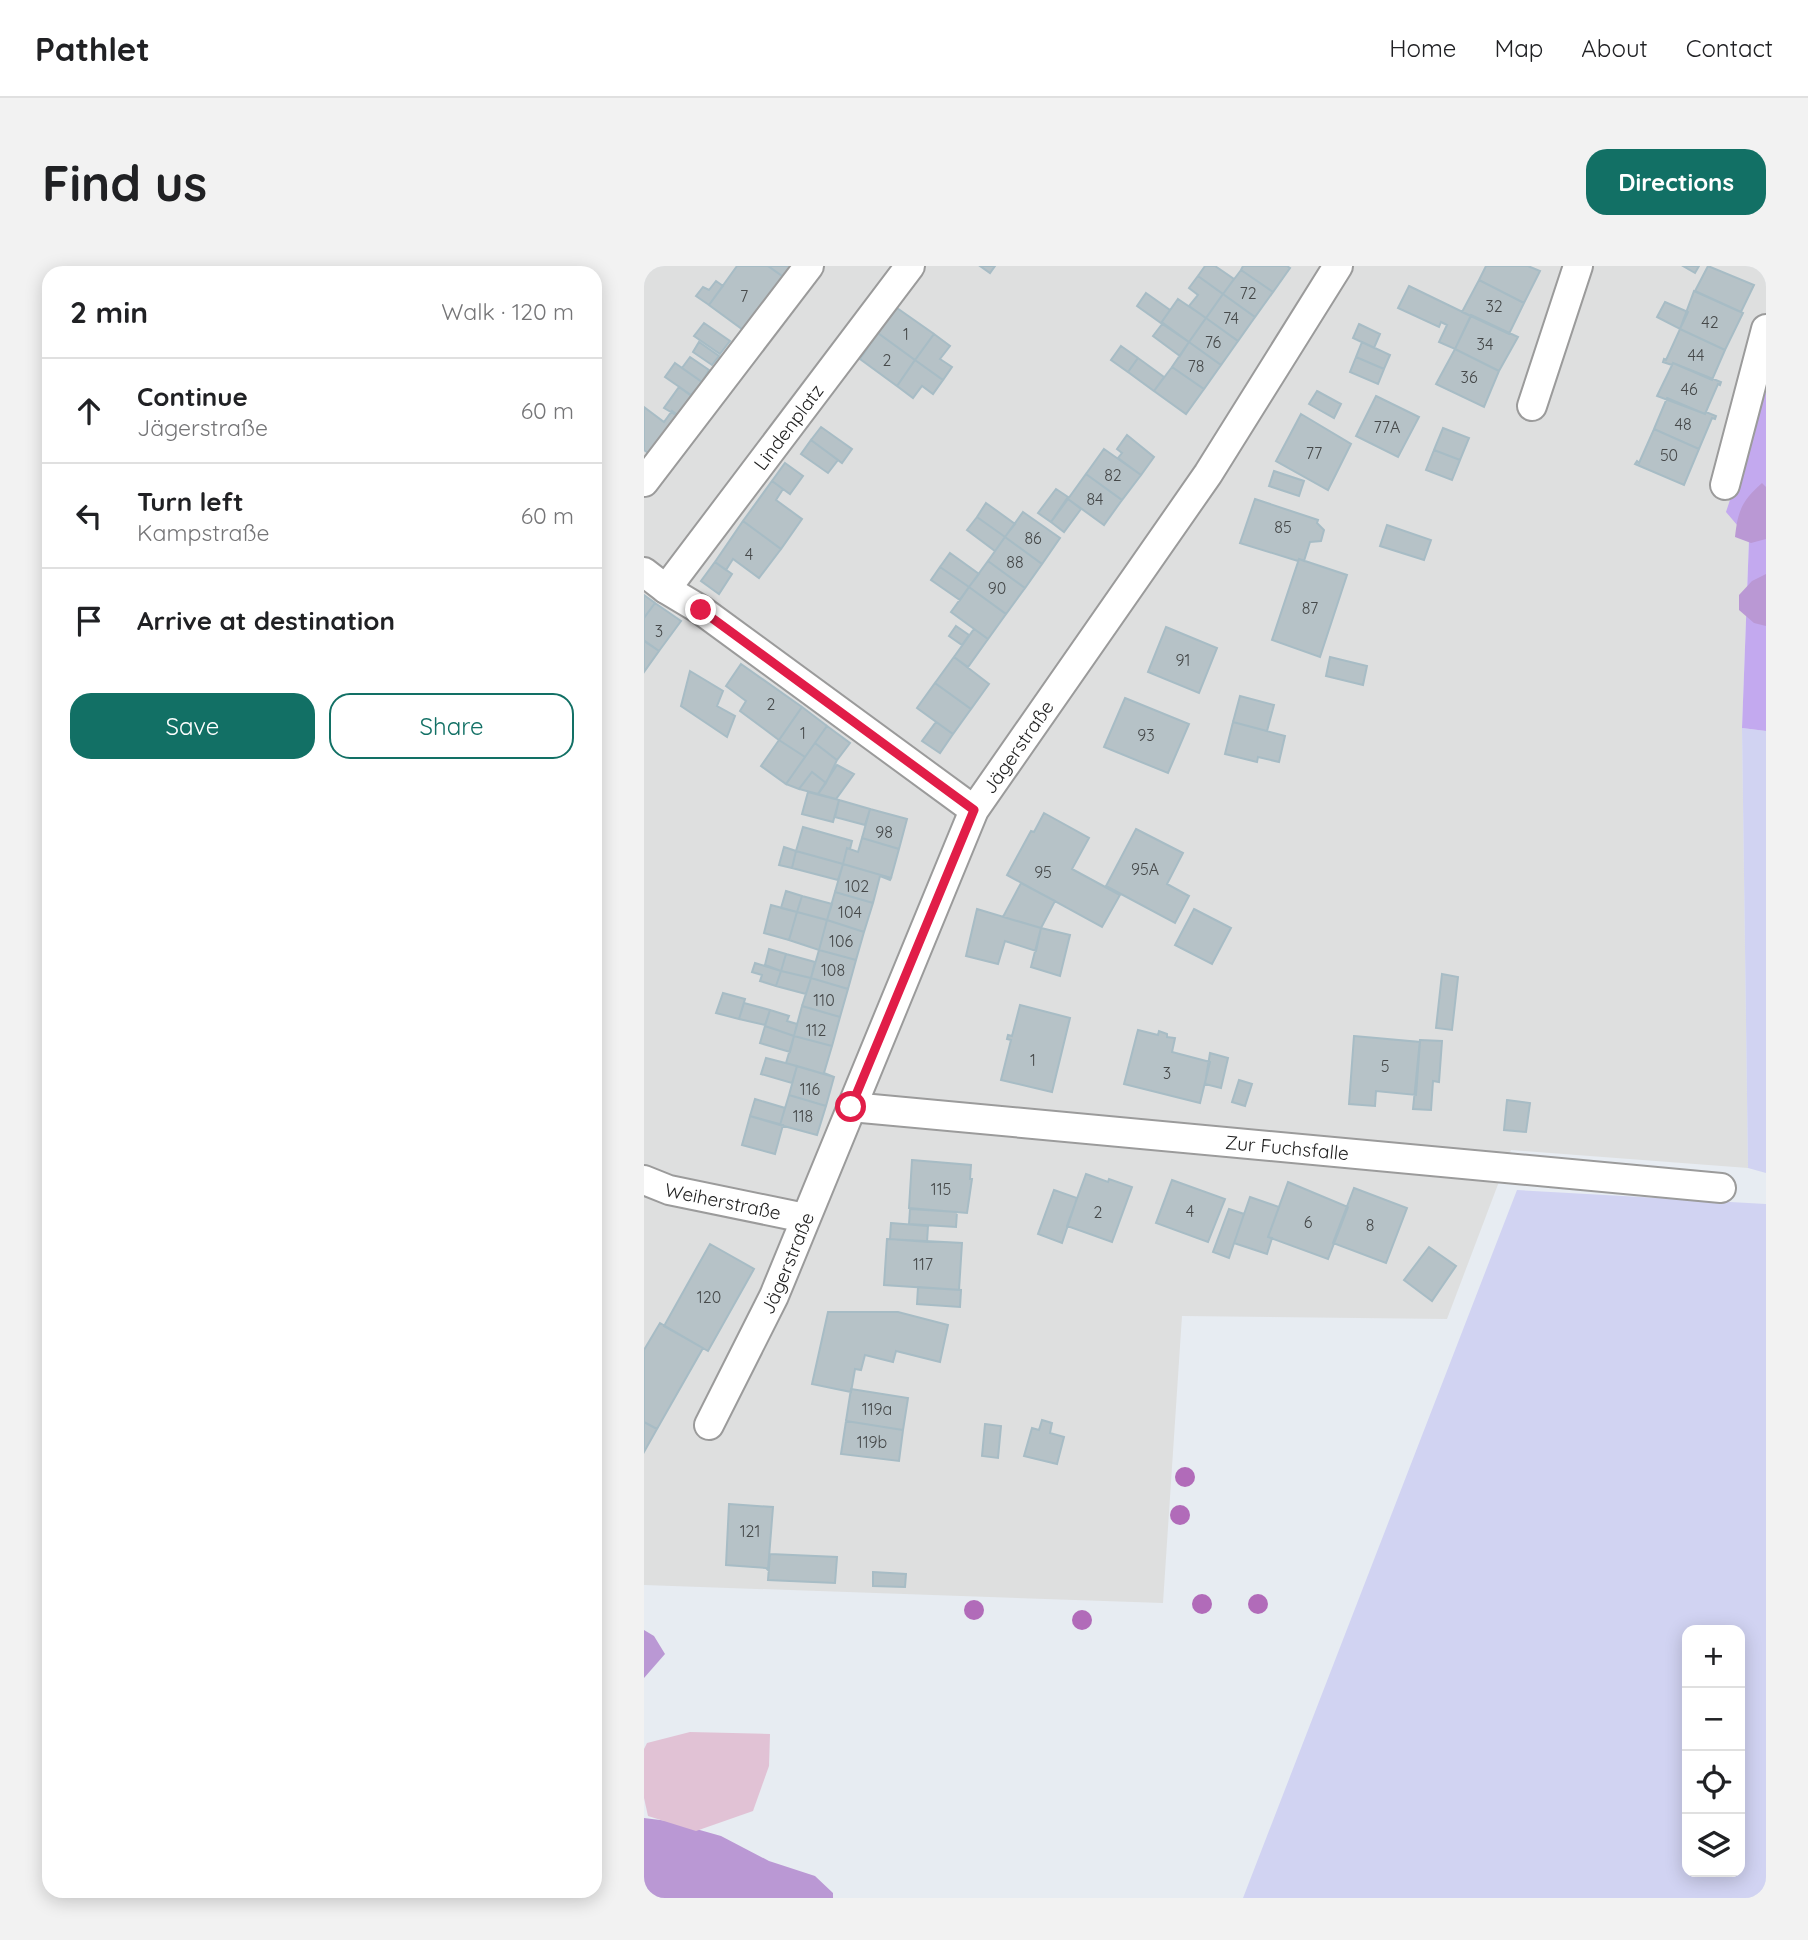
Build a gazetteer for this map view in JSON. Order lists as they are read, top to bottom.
{
  "streets": {
    "street": [
      "Lindenplatz",
      "Jägerstraße",
      "Zur Fuchsfalle",
      "Weiherstraße"
    ]
  },
  "crossings": [
    ["Jägerstraße", "Zur Fuchsfalle"],
    ["Jägerstraße", "Weiherstraße"]
  ],
  "house_numbers": [
    "72",
    "7",
    "32",
    "74",
    "42",
    "1",
    "76",
    "34",
    "44",
    "2",
    "78",
    "36",
    "46",
    "48",
    "77A",
    "77",
    "50",
    "82",
    "84",
    "85",
    "86",
    "4",
    "88",
    "90",
    "87",
    "3",
    "91",
    "2",
    "1",
    "93",
    "98",
    "95A",
    "95",
    "102",
    "104",
    "106",
    "108",
    "110",
    "112",
    "1",
    "5",
    "3",
    "116",
    "118",
    "115",
    "4",
    "2",
    "6",
    "8",
    "117",
    "120",
    "119a",
    "119b",
    "121"
  ],
  "page": {
    "header": "Pathlet",
    "nav": [
      "Home",
      "Map",
      "About",
      "Contact"
    ],
    "buttons": [
      "Directions",
      ["Save", "Share"]
    ],
    "title": "Find us",
    "heading": ["2 min", "Walk · 120 m"],
    "list": [
      ["Continue", "Jägerstraße", "60 m"],
      ["Turn left", "Kampstraße", "60 m"],
      "Arrive at destination"
    ],
    "map_buttons": ["+", "−"]
  }
}
